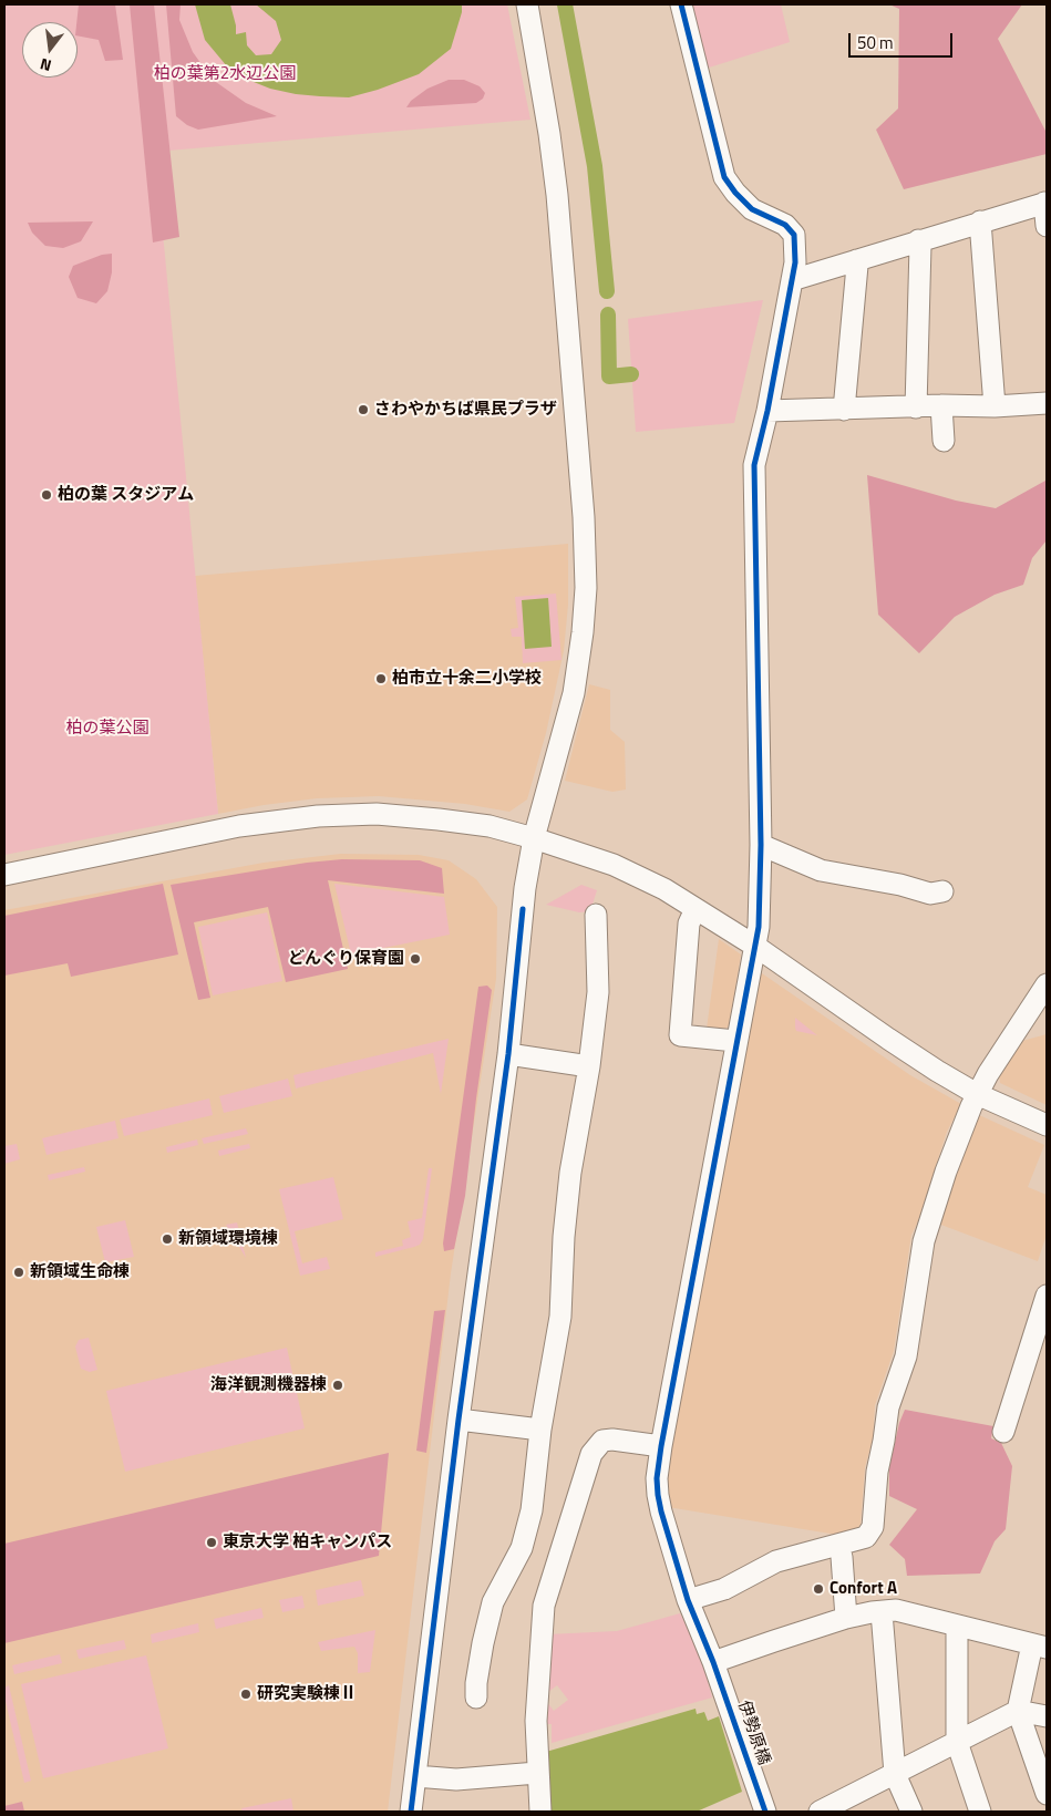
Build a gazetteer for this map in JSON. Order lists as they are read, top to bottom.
{
  "streets": {
    "street": ["伊勢原橋"]
  },
  "parks": ["柏の葉第2水辺公園", "柏の葉公園"],
  "places": [
    "さわやかちば県民プラザ",
    "柏の葉 スタジアム",
    "柏市立十余二小学校",
    "どんぐり保育園",
    "新領域環境棟",
    "新領域生命棟",
    "海洋観測機器棟",
    "東京大学 柏キャンパス",
    "Confort A",
    "研究実験棟Ⅱ"
  ],
  "scale_bar": "50 m",
  "north": "bottom"
}
